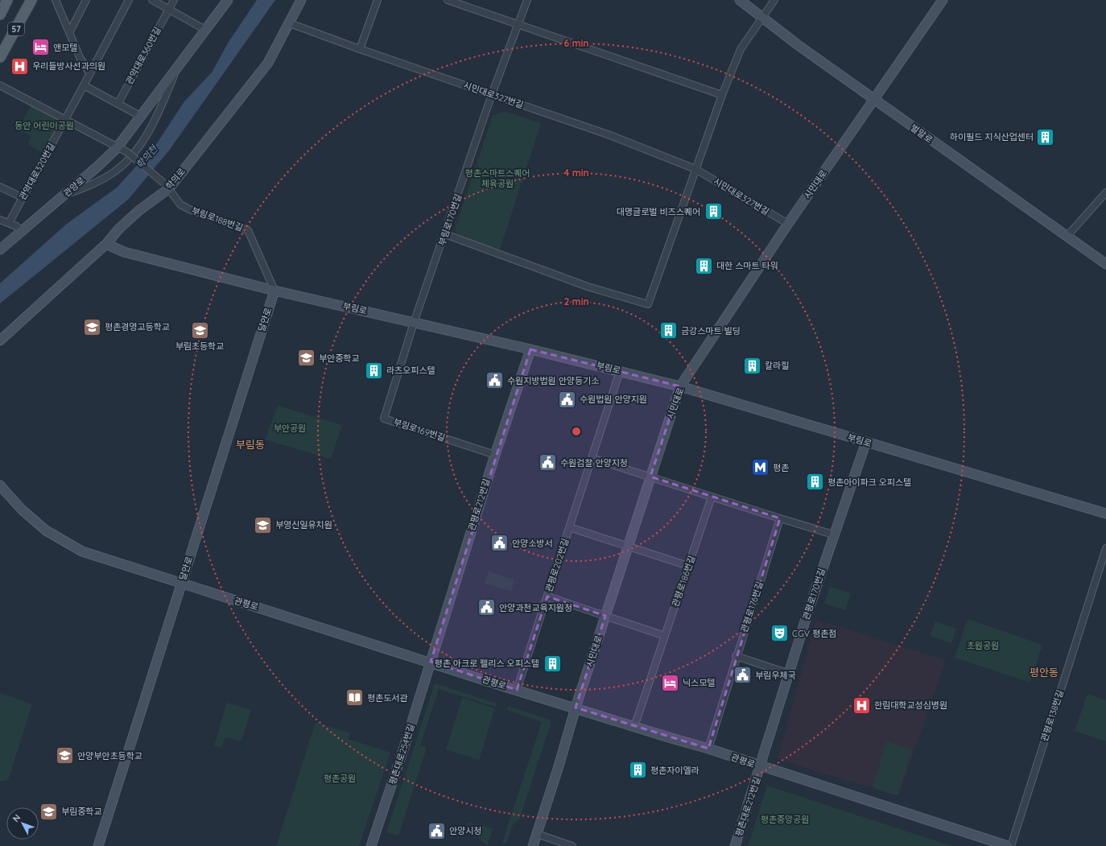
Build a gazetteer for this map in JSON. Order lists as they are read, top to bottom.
{
  "streets": {
    "main road": ["57"],
    "street": [
      "관악대로360번길",
      "시민대로327번길",
      "벌말로",
      "관악대로320번길",
      "학의로",
      "시민대로",
      "관양로",
      "부림로188번길",
      "부림로170번길",
      "부림로",
      "달안로",
      "부림로169번길",
      "관평로212번길",
      "관평로202번길",
      "관평로186번길",
      "관평로170번길",
      "관평로",
      "관평로176번길",
      "관평로138번길",
      "평촌대로254번길",
      "평촌대로212번길"
    ]
  },
  "crossings": [
    ["시민대로327번길", "학의로"],
    ["시민대로327번길", "시민대로"],
    ["시민대로327번길", "부림로170번길"],
    ["벌말로", "시민대로"],
    ["관악대로320번길", "부림로188번길"],
    ["학의로", "부림로188번길"],
    ["학의로", "부림로"],
    ["시민대로", "부림로"],
    ["시민대로", "관평로"],
    ["관양로", "부림로188번길"],
    ["부림로188번길", "부림로"],
    ["부림로188번길", "달안로"],
    ["부림로170번길", "부림로"],
    ["부림로170번길", "부림로169번길"],
    ["부림로", "달안로"],
    ["부림로", "부림로169번길"],
    ["부림로", "관평로212번길"],
    ["부림로", "관평로202번길"],
    ["부림로", "관평로170번길"],
    ["달안로", "관평로"],
    ["부림로169번길", "관평로212번길"],
    ["관평로212번길", "관평로"],
    ["관평로212번길", "평촌대로254번길"],
    ["관평로202번길", "관평로"],
    ["관평로186번길", "관평로"],
    ["관평로170번길", "관평로"],
    ["관평로170번길", "평촌대로212번길"],
    ["관평로", "관평로176번길"],
    ["관평로", "평촌대로254번길"],
    ["관평로", "평촌대로212번길"]
  ],
  "districts": ["부림동", "평안동"],
  "water": ["학의천"],
  "parks": [
    "동안 어린이공원",
    "평촌스마트스퀘어 체육공원",
    "부안공원",
    "초원공원",
    "평촌공원",
    "평촌중앙공원"
  ],
  "places": {
    "hotel": ["앤모텔", "닉스모텔"],
    "hospital": ["우리들방사선과의원", "한림대학교성심병원"],
    "building": [
      "하이필드 지식산업센터",
      "대명글로벌 비즈스퀘어",
      "대한 스마트 타워",
      "금강스마트 빌딩",
      "칼라힐",
      "라츠오피스텔",
      "평촌아이파크 오피스텔",
      "평촌 아크로 펠리스 오피스텔",
      "평촌자이엘라"
    ],
    "school or university": [
      "평촌경영고등학교",
      "부림초등학교",
      "부안중학교",
      "부영신일유치원",
      "안양부안초등학교",
      "부림중학교"
    ],
    "public building": [
      "수원지방법원 안양등기소",
      "수원법원 안양지원",
      "수원검찰 안양지청",
      "안양소방서",
      "안양과천교육지원청",
      "부림우체국",
      "안양시청"
    ],
    "metro station": ["평촌"],
    "theatre": ["CGV 평촌점"],
    "library": ["평촌도서관"]
  },
  "north": "top left",
  "rings": ["6 min", "4 min", "2 min"]
}
